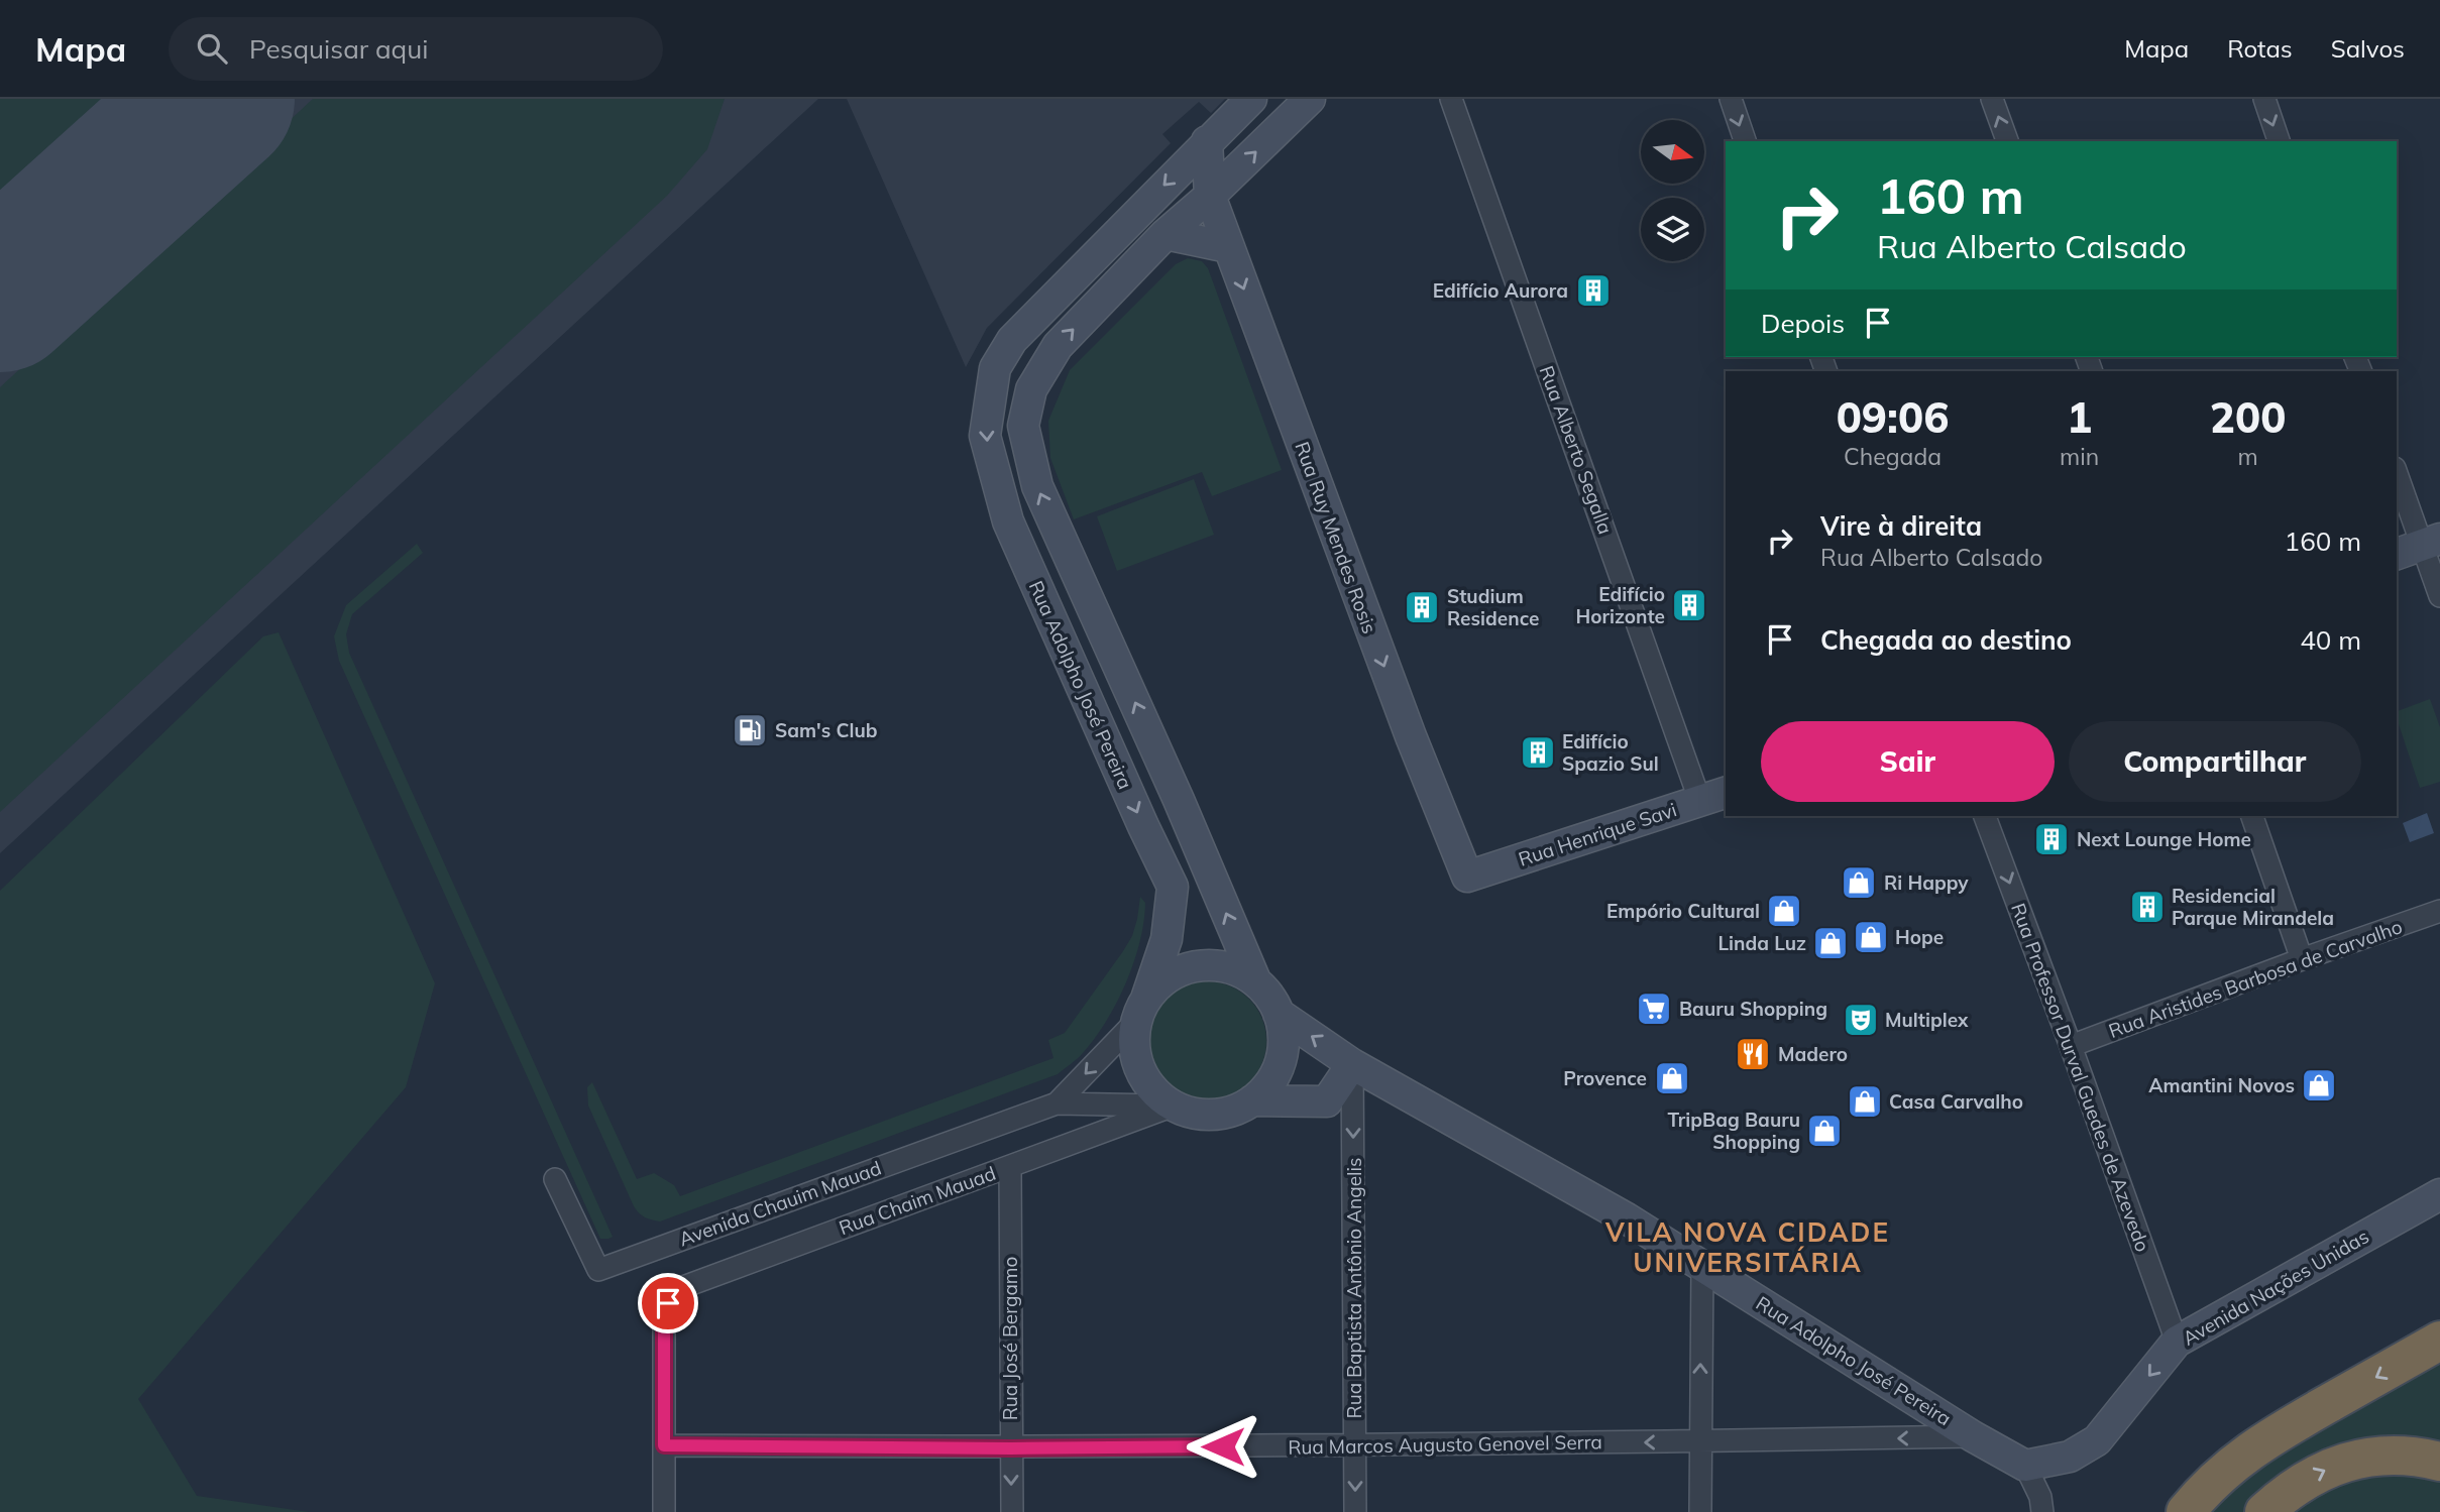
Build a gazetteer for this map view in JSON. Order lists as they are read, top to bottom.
{
  "streets": {
    "street": [
      "Rua Alberto Segalla",
      "Rua Ruy Mendes Rosis",
      "Rua Adolpho José Pereira",
      "Rua Henrique Savi",
      "Rua Aristides Barbosa de Carvalho",
      "Rua Professor Durval Guedes de Azevedo",
      "Rua Chaim Mauad",
      "Avenida Chauim Mauad",
      "Avenida Nações Unidas",
      "Rua Baptista Antônio Angelis",
      "Rua José Bergamo",
      "Rua Marcos Augusto Genovel Serra"
    ]
  },
  "crossings": [
    ["Rua Alberto Segalla", "Rua Henrique Savi"],
    ["Rua Ruy Mendes Rosis", "Rua Adolpho José Pereira"],
    ["Rua Ruy Mendes Rosis", "Rua Henrique Savi"],
    ["Rua Adolpho José Pereira", "Rua Chaim Mauad"],
    ["Rua Adolpho José Pereira", "Avenida Chauim Mauad"],
    ["Rua Adolpho José Pereira", "Avenida Nações Unidas"],
    ["Rua Adolpho José Pereira", "Rua Baptista Antônio Angelis"],
    ["Rua Adolpho José Pereira", "Rua Marcos Augusto Genovel Serra"],
    ["Rua Aristides Barbosa de Carvalho", "Rua Professor Durval Guedes de Azevedo"],
    ["Rua Professor Durval Guedes de Azevedo", "Avenida Nações Unidas"],
    ["Rua Chaim Mauad", "Avenida Chauim Mauad"],
    ["Rua Chaim Mauad", "Rua José Bergamo"],
    ["Rua Chaim Mauad", "Rua Marcos Augusto Genovel Serra"],
    ["Rua Baptista Antônio Angelis", "Rua Marcos Augusto Genovel Serra"],
    ["Rua José Bergamo", "Rua Marcos Augusto Genovel Serra"]
  ],
  "one_way": [
    "Rua Ruy Mendes Rosis",
    "Rua Professor Durval Guedes de Azevedo",
    "Avenida Nações Unidas",
    "Rua Baptista Antônio Angelis",
    "Rua Marcos Augusto Genovel Serra"
  ],
  "districts": ["VILA NOVA CIDADE UNIVERSITÁRIA"],
  "places": {
    "building": [
      "Edifício Aurora",
      "Edifício Horizonte",
      "Studium Residence",
      "Edifício Spazio Sul",
      "Next Lounge Home",
      "Residencial Parque Mirandela"
    ],
    "fuel station": ["Sam's Club"],
    "shop": [
      "Ri Happy",
      "Empório Cultural",
      "Hope",
      "Linda Luz",
      "Provence",
      "Amantini Novos",
      "Casa Carvalho",
      "TripBag Bauru Shopping"
    ],
    "supermarket": ["Bauru Shopping"],
    "theatre": ["Multiplex"],
    "restaurant": ["Madero"]
  },
  "north": "right",
  "page": {
    "header": "Mapa",
    "search": "Pesquisar aqui",
    "nav": ["Mapa", "Rotas", "Salvos"],
    "turn": ["160 m", "Rua Alberto Calsado"],
    "then": "Depois",
    "eta": [
      "09:06",
      "Chegada",
      "1",
      "min",
      "200",
      "m"
    ],
    "list": [
      {
        "name": "Vire à direita",
        "note": "Rua Alberto Calsado",
        "value": "160 m"
      },
      {
        "name": "Chegada ao destino",
        "value": "40 m"
      }
    ],
    "buttons": ["Sair", "Compartilhar"]
  }
}
